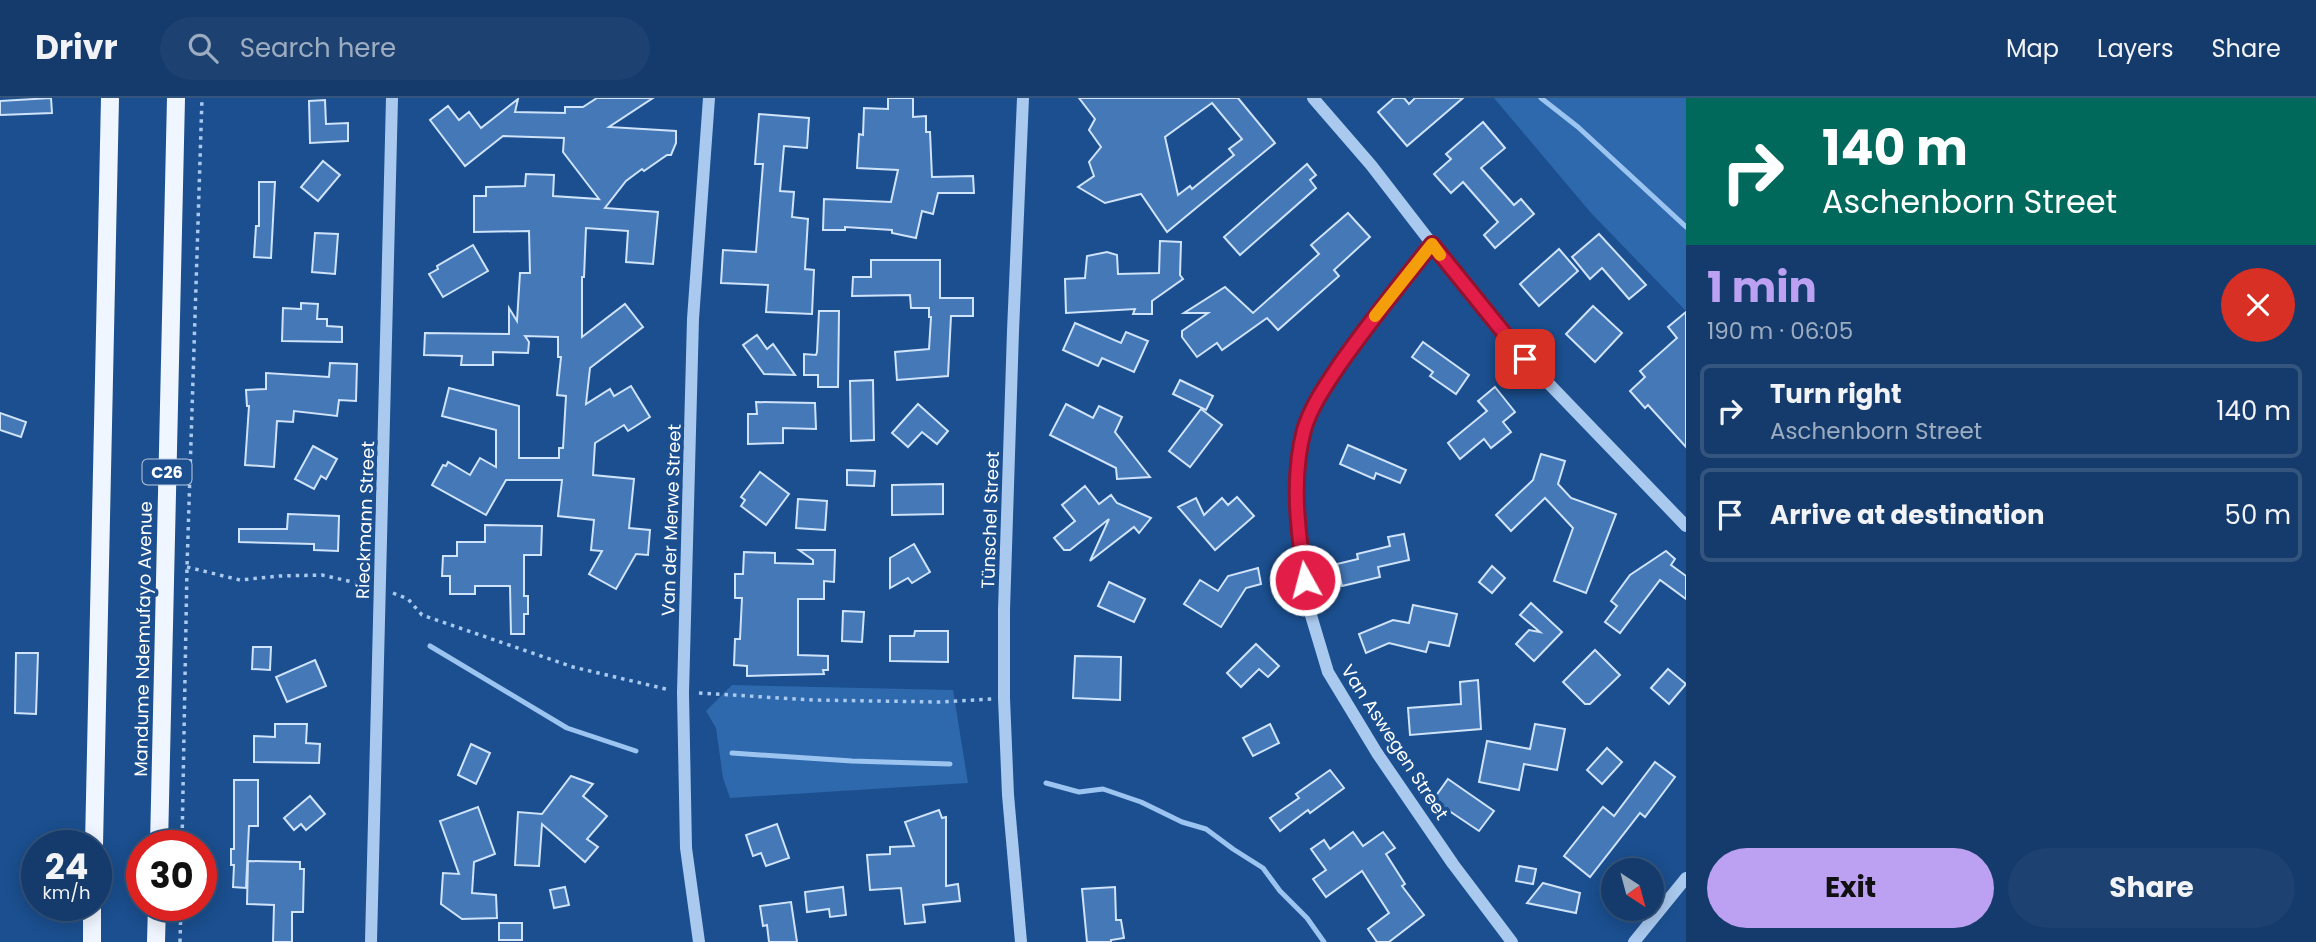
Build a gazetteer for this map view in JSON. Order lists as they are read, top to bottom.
{
  "streets": {
    "main road": ["C26", "Mandume Ndemufayo Avenue"],
    "street": [
      "Rieckmann Street",
      "Van der Merwe Street",
      "Tünschel Street",
      "Van Aswegen Street"
    ]
  },
  "north": "bottom right",
  "page": {
    "header": "Drivr",
    "search": "Search here",
    "nav": ["Map", "Layers", "Share"],
    "turn": ["140 m", "Aschenborn Street"],
    "heading": ["1 min", "190 m · 06:05"],
    "list": [
      {
        "name": "Turn right",
        "note": "Aschenborn Street",
        "value": "140 m"
      },
      {
        "name": "Arrive at destination",
        "value": "50 m"
      }
    ],
    "speed": "24 km/h",
    "limit": "30",
    "buttons": ["Exit", "Share"]
  }
}
